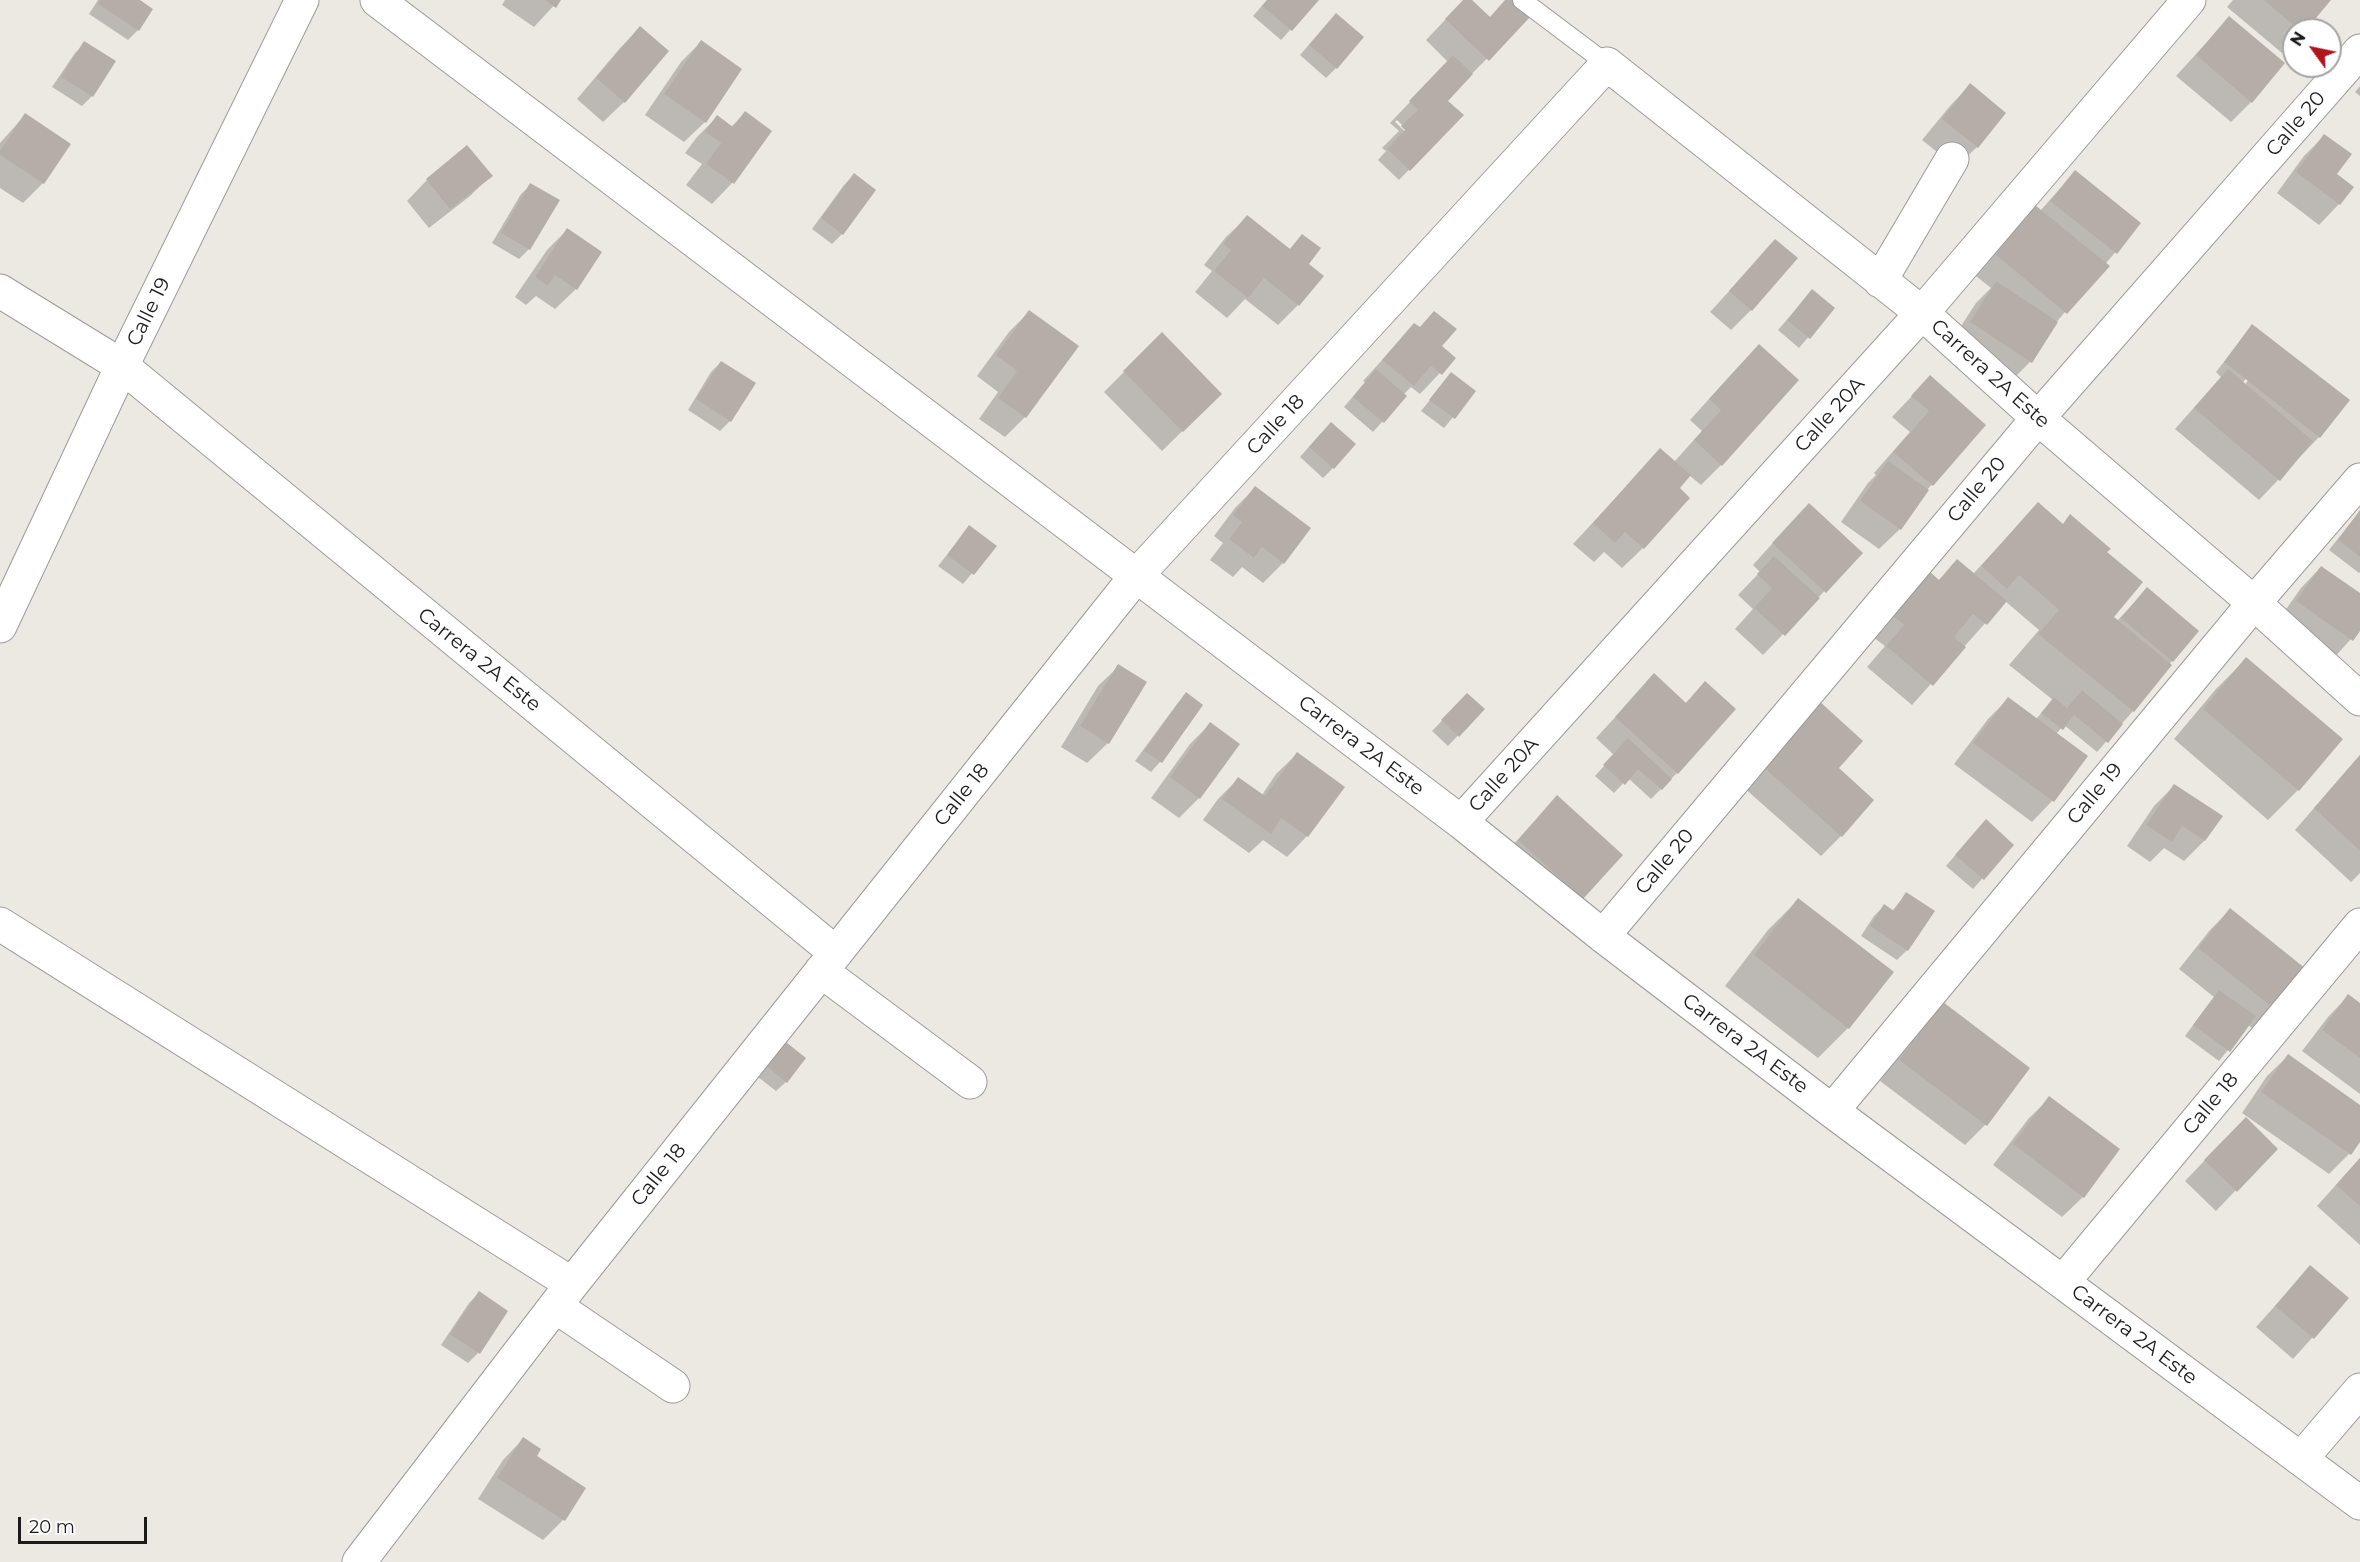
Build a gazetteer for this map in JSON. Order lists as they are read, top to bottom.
{
  "streets": {
    "street": [
      "Calle 20",
      "Calle 19",
      "Carrera 2A Este",
      "Calle 20A",
      "Calle 18"
    ]
  },
  "crossings": [
    ["Calle 20", "Carrera 2A Este"],
    ["Calle 19", "Carrera 2A Este"],
    ["Carrera 2A Este", "Calle 20A"],
    ["Carrera 2A Este", "Calle 18"]
  ],
  "scale_bar": "20 m",
  "north": "top left"
}
